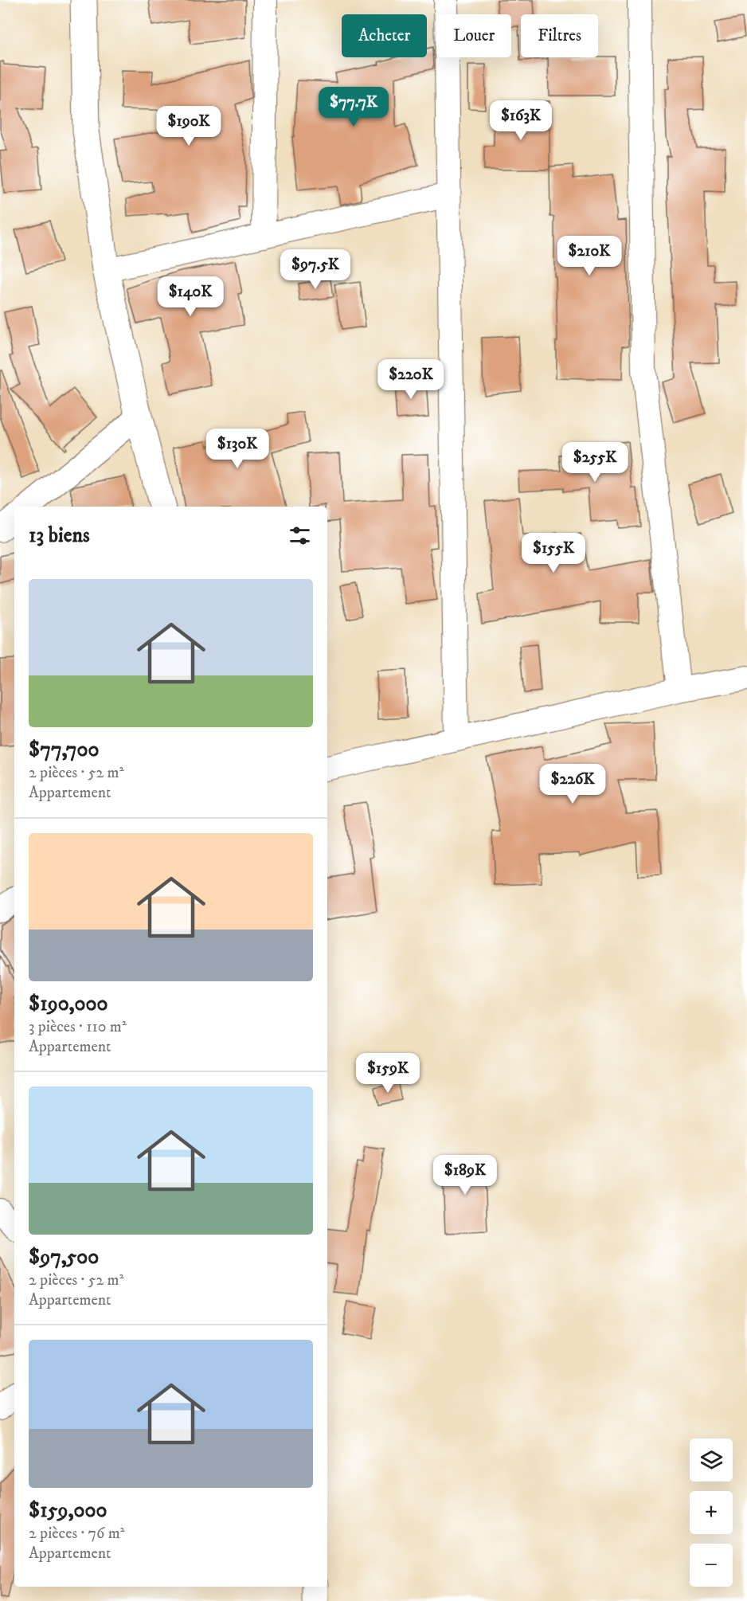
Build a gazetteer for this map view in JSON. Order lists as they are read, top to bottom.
{
  "page": {
    "chip": ["Acheter", "Louer", "Filtres"],
    "price": [
      "$77.7K",
      "$163K",
      "$190K",
      "$210K",
      "$97.5K",
      "$140K",
      "$220K",
      "$130K",
      "$255K",
      "$155K",
      "$226K",
      "$159K",
      "$189K"
    ],
    "heading": "13 biens",
    "list": [
      {
        "name": "$77,700",
        "note": "2 pièces · 52 m² · Appartement"
      },
      {
        "name": "$190,000",
        "note": "3 pièces · 110 m² · Appartement"
      },
      {
        "name": "$97,500",
        "note": "2 pièces · 52 m² · Appartement"
      },
      {
        "name": "$159,000",
        "note": "2 pièces · 76 m² · Appartement"
      }
    ],
    "map_buttons": ["+", "−"]
  }
}
